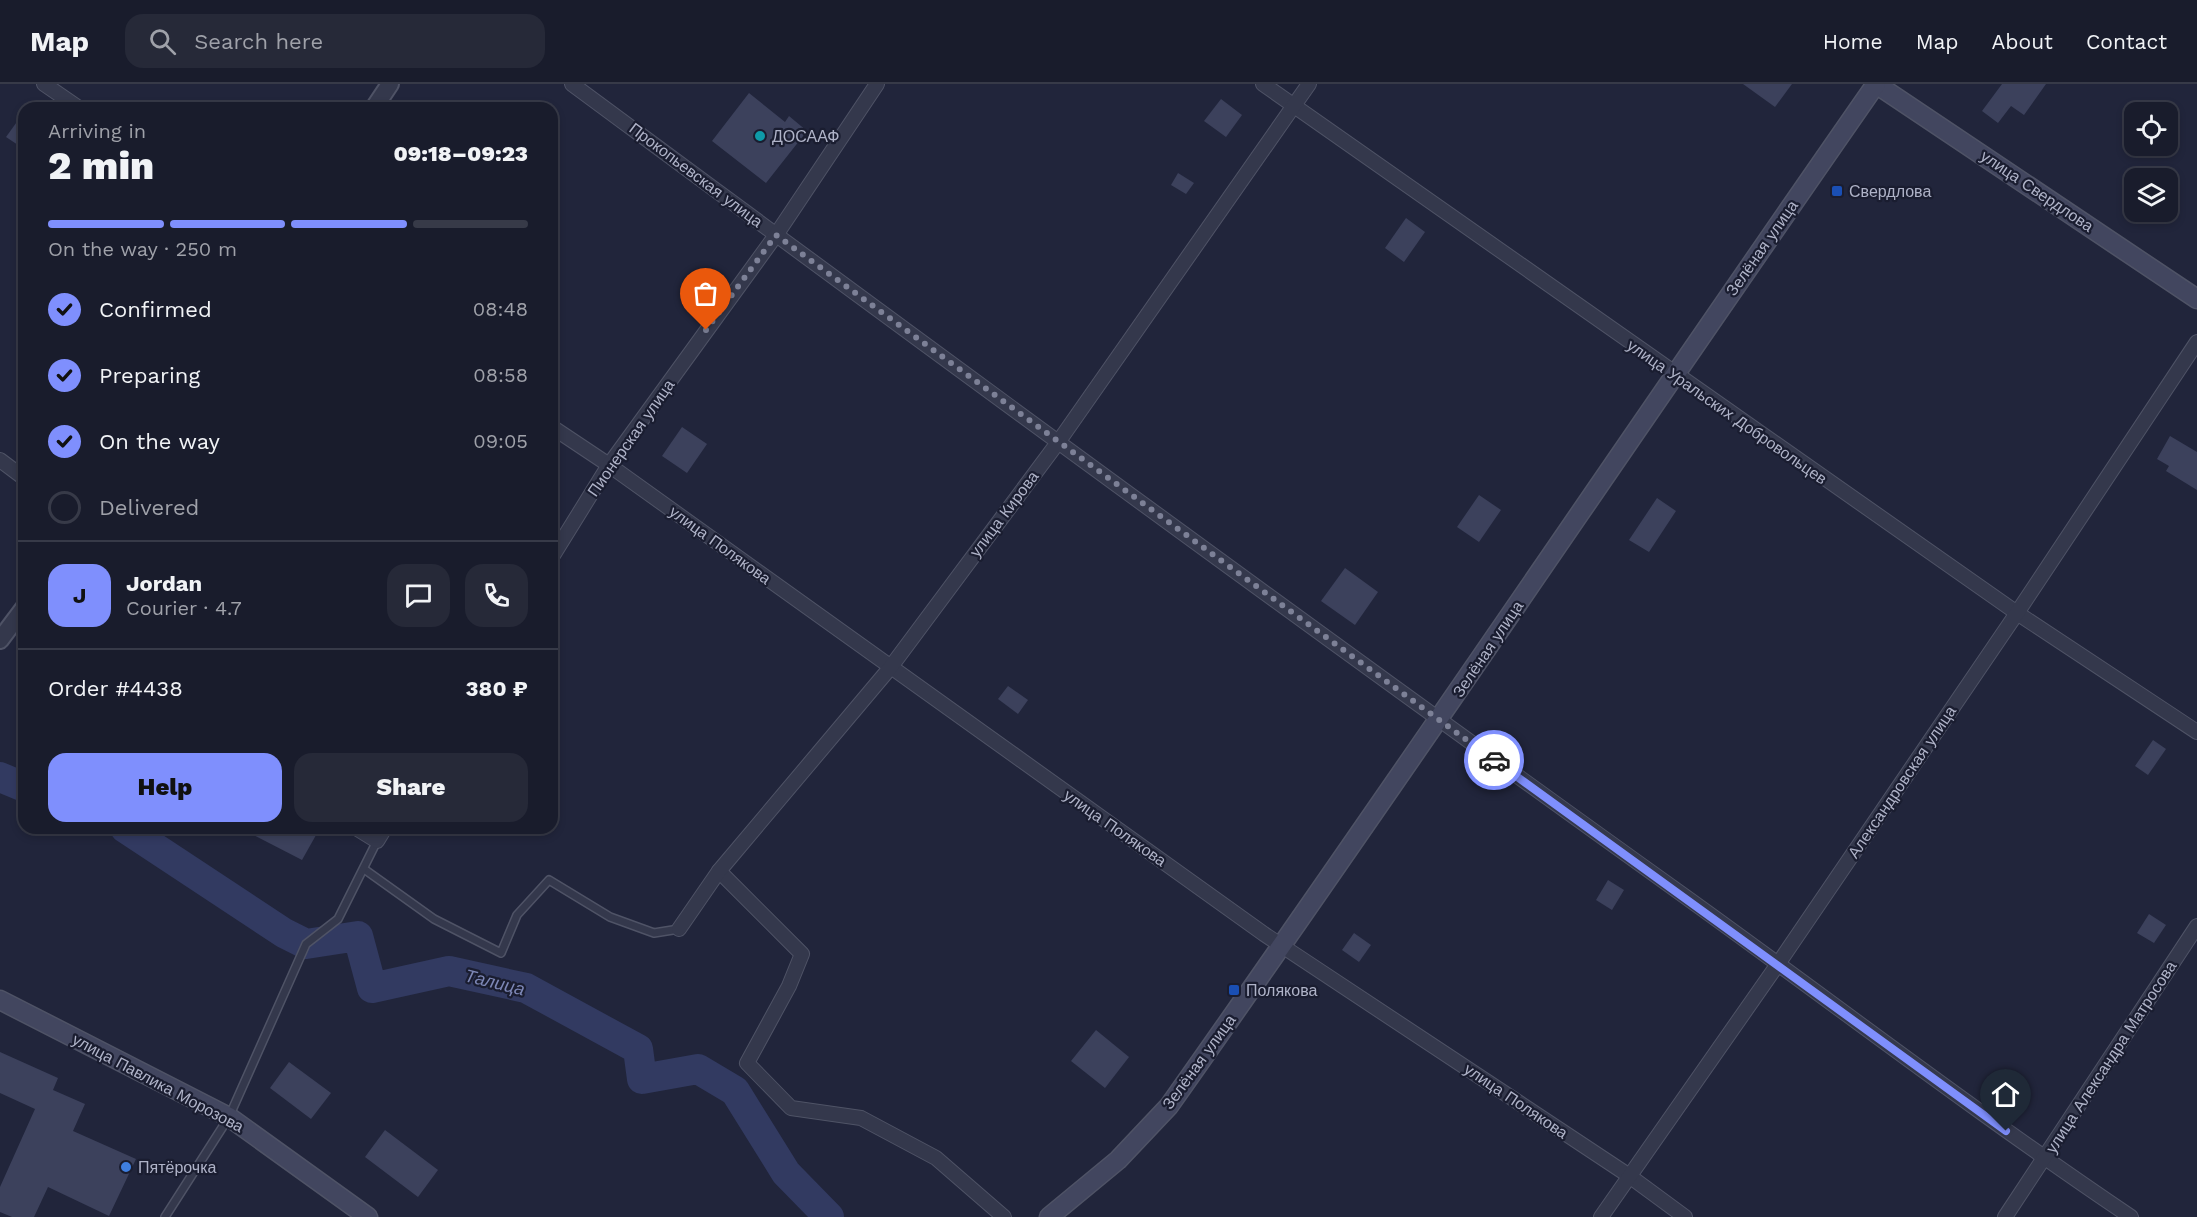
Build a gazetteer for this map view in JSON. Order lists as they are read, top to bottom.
{
  "streets": {
    "main road": ["улица Свердлова", "Зелёная улица", "улица Павлика Морозова"],
    "street": [
      "Прокопьевская улица",
      "улица Уральских Добровольцев",
      "Пионерская улица",
      "улица Кирова",
      "улица Полякова",
      "Александровская улица",
      "улица Александра Матросова"
    ]
  },
  "crossings": [
    ["Прокопьевская улица", "Зелёная улица"],
    ["Прокопьевская улица", "Пионерская улица"],
    ["Прокопьевская улица", "улица Кирова"],
    ["Прокопьевская улица", "Александровская улица"],
    ["Прокопьевская улица", "улица Александра Матросова"],
    ["улица Свердлова", "Зелёная улица"],
    ["Зелёная улица", "улица Уральских Добровольцев"],
    ["Зелёная улица", "улица Полякова"],
    ["улица Уральских Добровольцев", "улица Кирова"],
    ["улица Уральских Добровольцев", "Александровская улица"],
    ["Пионерская улица", "улица Полякова"],
    ["улица Кирова", "улица Полякова"],
    ["улица Полякова", "Александровская улица"]
  ],
  "water": ["Талица"],
  "places": {
    "other": ["ДОСААФ", "Пятёрочка"],
    "transit": ["Свердлова", "Полякова"]
  },
  "page": {
    "header": "Map",
    "search": "Search here",
    "nav": [
      "Home",
      "Map",
      "About",
      "Contact"
    ],
    "heading": ["2 min", "Arriving in", "09:18–09:23"],
    "panel": [
      "Jordan",
      "Courier · 4.7",
      "Order #4438",
      "380 ₽"
    ],
    "bar": "On the way · 250 m",
    "list": [
      ["Confirmed", "08:48"],
      ["Preparing", "08:58"],
      ["On the way", "09:05"],
      "Delivered"
    ],
    "round": "J",
    "buttons": ["Help", "Share"]
  }
}
